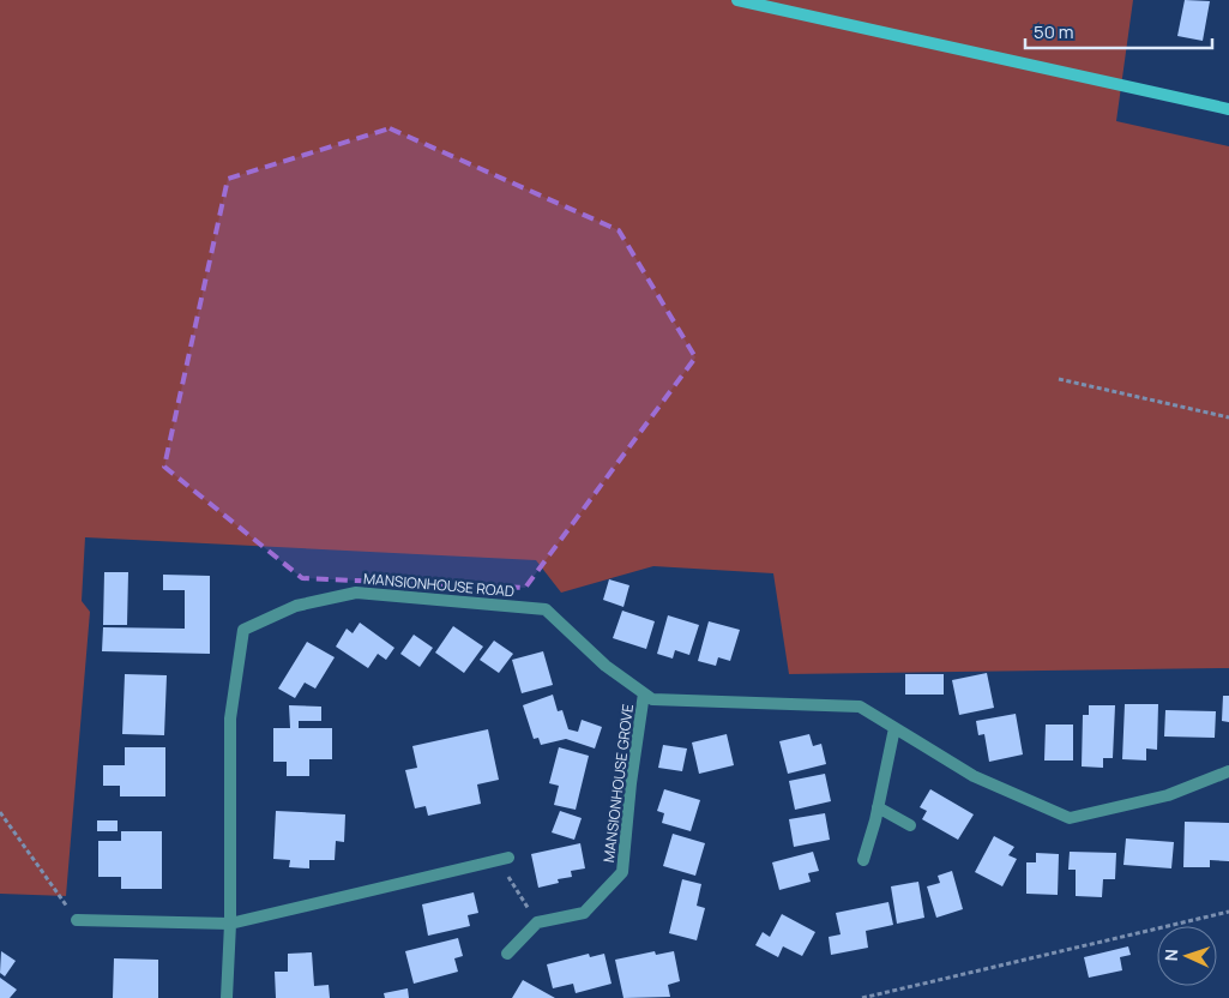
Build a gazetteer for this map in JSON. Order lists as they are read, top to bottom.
{
  "streets": {
    "street": ["MANSIONHOUSE ROAD", "MANSIONHOUSE GROVE"]
  },
  "crossings": [
    ["MANSIONHOUSE ROAD", "MANSIONHOUSE GROVE"]
  ],
  "scale_bar": "50 m",
  "north": "left"
}
